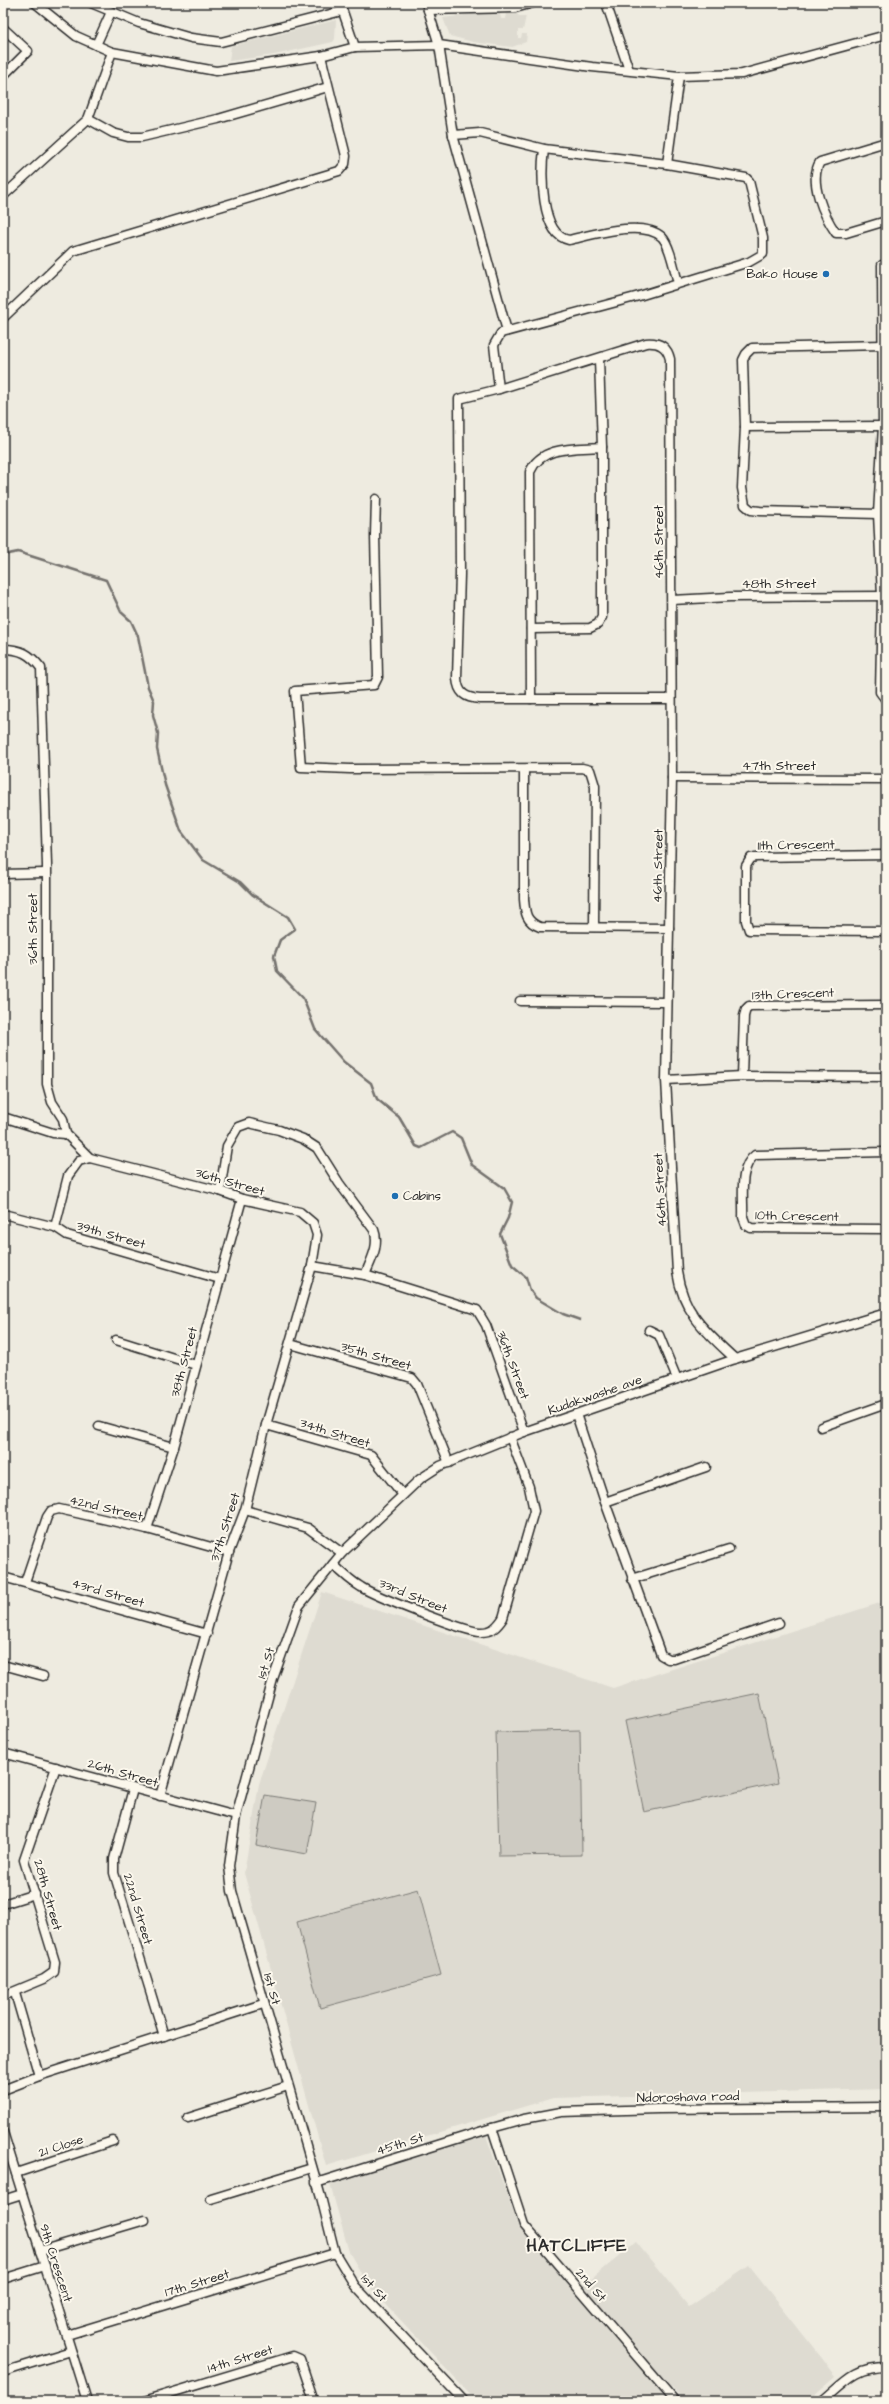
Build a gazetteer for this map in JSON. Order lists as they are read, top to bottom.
{
  "streets": {
    "street": [
      "46th Street",
      "48th Street",
      "47th Street",
      "11th Crescent",
      "36th Street",
      "13th Crescent",
      "10th Crescent",
      "39th Street",
      "35th Street",
      "38th Street",
      "Kudakwashe ave",
      "34th Street",
      "42nd Street",
      "37th Street",
      "43rd Street",
      "33rd Street",
      "1st St",
      "26th Street",
      "28th Street",
      "22nd Street",
      "Ndoroshava road",
      "45th St",
      "21 Close",
      "9th Crescent",
      "17th Street",
      "2nd St",
      "14th Street"
    ]
  },
  "crossings": [
    ["46th Street", "48th Street"],
    ["46th Street", "47th Street"],
    ["46th Street", "Kudakwashe ave"],
    ["36th Street", "38th Street"],
    ["36th Street", "Kudakwashe ave"],
    ["36th Street", "37th Street"],
    ["39th Street", "38th Street"],
    ["35th Street", "Kudakwashe ave"],
    ["35th Street", "37th Street"],
    ["38th Street", "42nd Street"],
    ["Kudakwashe ave", "34th Street"],
    ["Kudakwashe ave", "33rd Street"],
    ["Kudakwashe ave", "1st St"],
    ["34th Street", "37th Street"],
    ["42nd Street", "37th Street"],
    ["42nd Street", "43rd Street"],
    ["37th Street", "43rd Street"],
    ["37th Street", "26th Street"],
    ["33rd Street", "1st St"],
    ["1st St", "26th Street"],
    ["1st St", "45th St"],
    ["1st St", "17th Street"],
    ["26th Street", "28th Street"],
    ["26th Street", "22nd Street"],
    ["Ndoroshava road", "45th St"],
    ["Ndoroshava road", "2nd St"],
    ["45th St", "2nd St"],
    ["21 Close", "9th Crescent"],
    ["9th Crescent", "17th Street"]
  ],
  "districts": ["HATCLIFFE"],
  "places": ["Bako House", "Cabins"]
}
